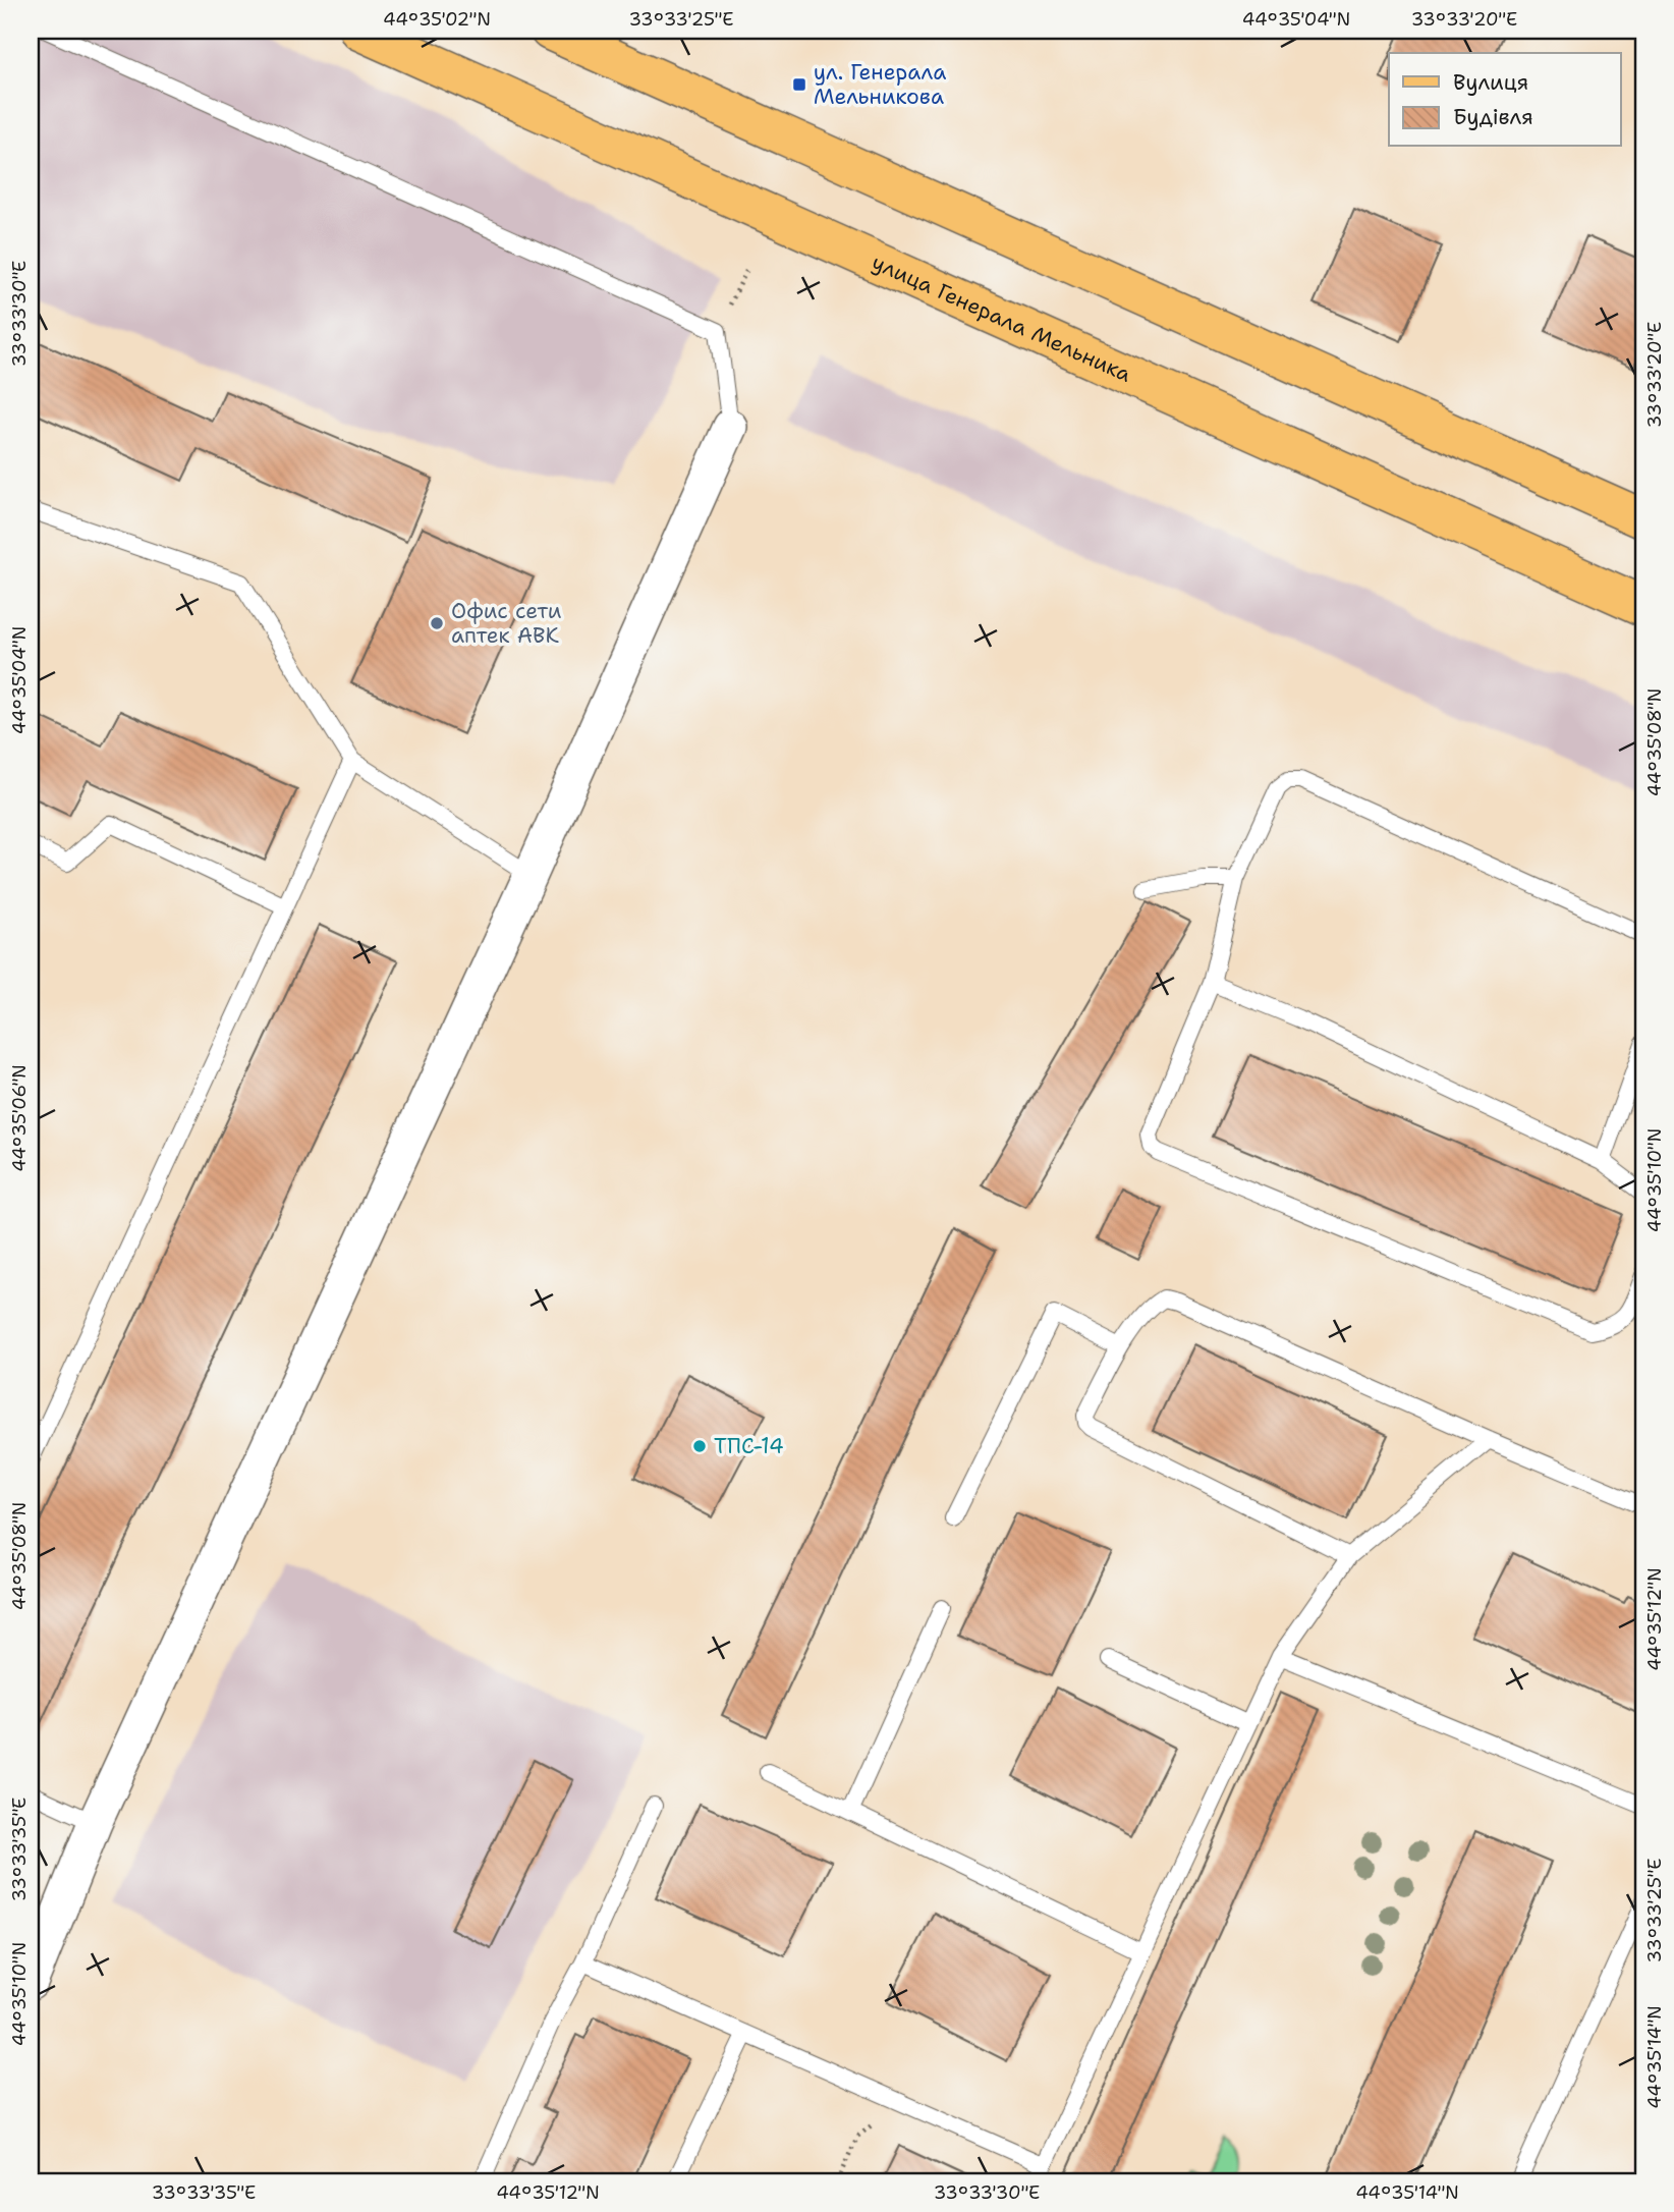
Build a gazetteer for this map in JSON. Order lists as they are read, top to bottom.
{
  "streets": {
    "main road": ["улица Генерала Мельника"]
  },
  "places": {
    "transit": ["ул. Генерала Мельникова"],
    "other": ["Офис сети аптек АВК", "ТПС-14"]
  },
  "legend": ["Вулиця", "Будівля"],
  "coordinates": [
    "44°35'02\"N",
    "33°33'25\"E",
    "44°35'04\"N",
    "33°33'20\"E",
    "33°33'30\"E",
    "44°35'08\"N",
    "44°35'06\"N",
    "44°35'10\"N",
    "44°35'12\"N",
    "33°33'35\"E",
    "44°35'14\"N"
  ]
}
